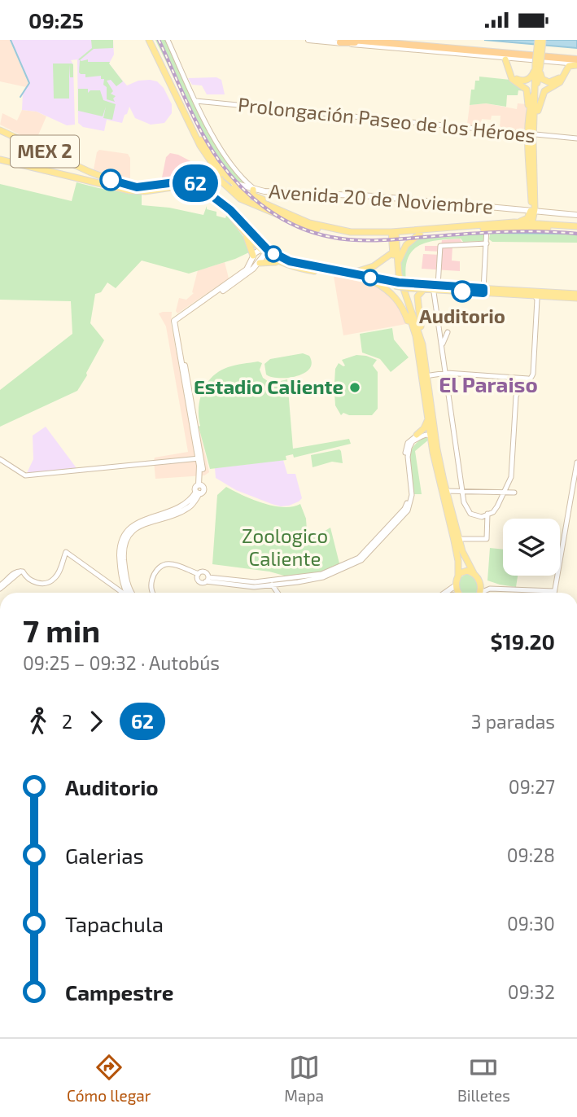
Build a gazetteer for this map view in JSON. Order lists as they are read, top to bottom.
{
  "streets": {
    "main road": ["MEX 2", "Avenida 20 de Noviembre"],
    "street": ["Prolongación Paseo de los Héroes"]
  },
  "districts": ["El Paraiso"],
  "parks": ["Zoologico Caliente"],
  "places": ["Auditorio", "Estadio Caliente"],
  "lines": ["bus line 62"],
  "page": {
    "status": "09:25",
    "on_map": "62",
    "heading": ["7 min", "09:25 – 09:32 · Autobús", "$19.20"],
    "legs": ["2", "62", "3 paradas"],
    "list": [
      {
        "name": "Auditorio",
        "value": "09:27"
      },
      {
        "name": "Galerias",
        "value": "09:28"
      },
      {
        "name": "Tapachula",
        "value": "09:30"
      },
      {
        "name": "Campestre",
        "value": "09:32"
      }
    ],
    "tabs": ["Cómo llegar", "Mapa", "Billetes"]
  }
}
